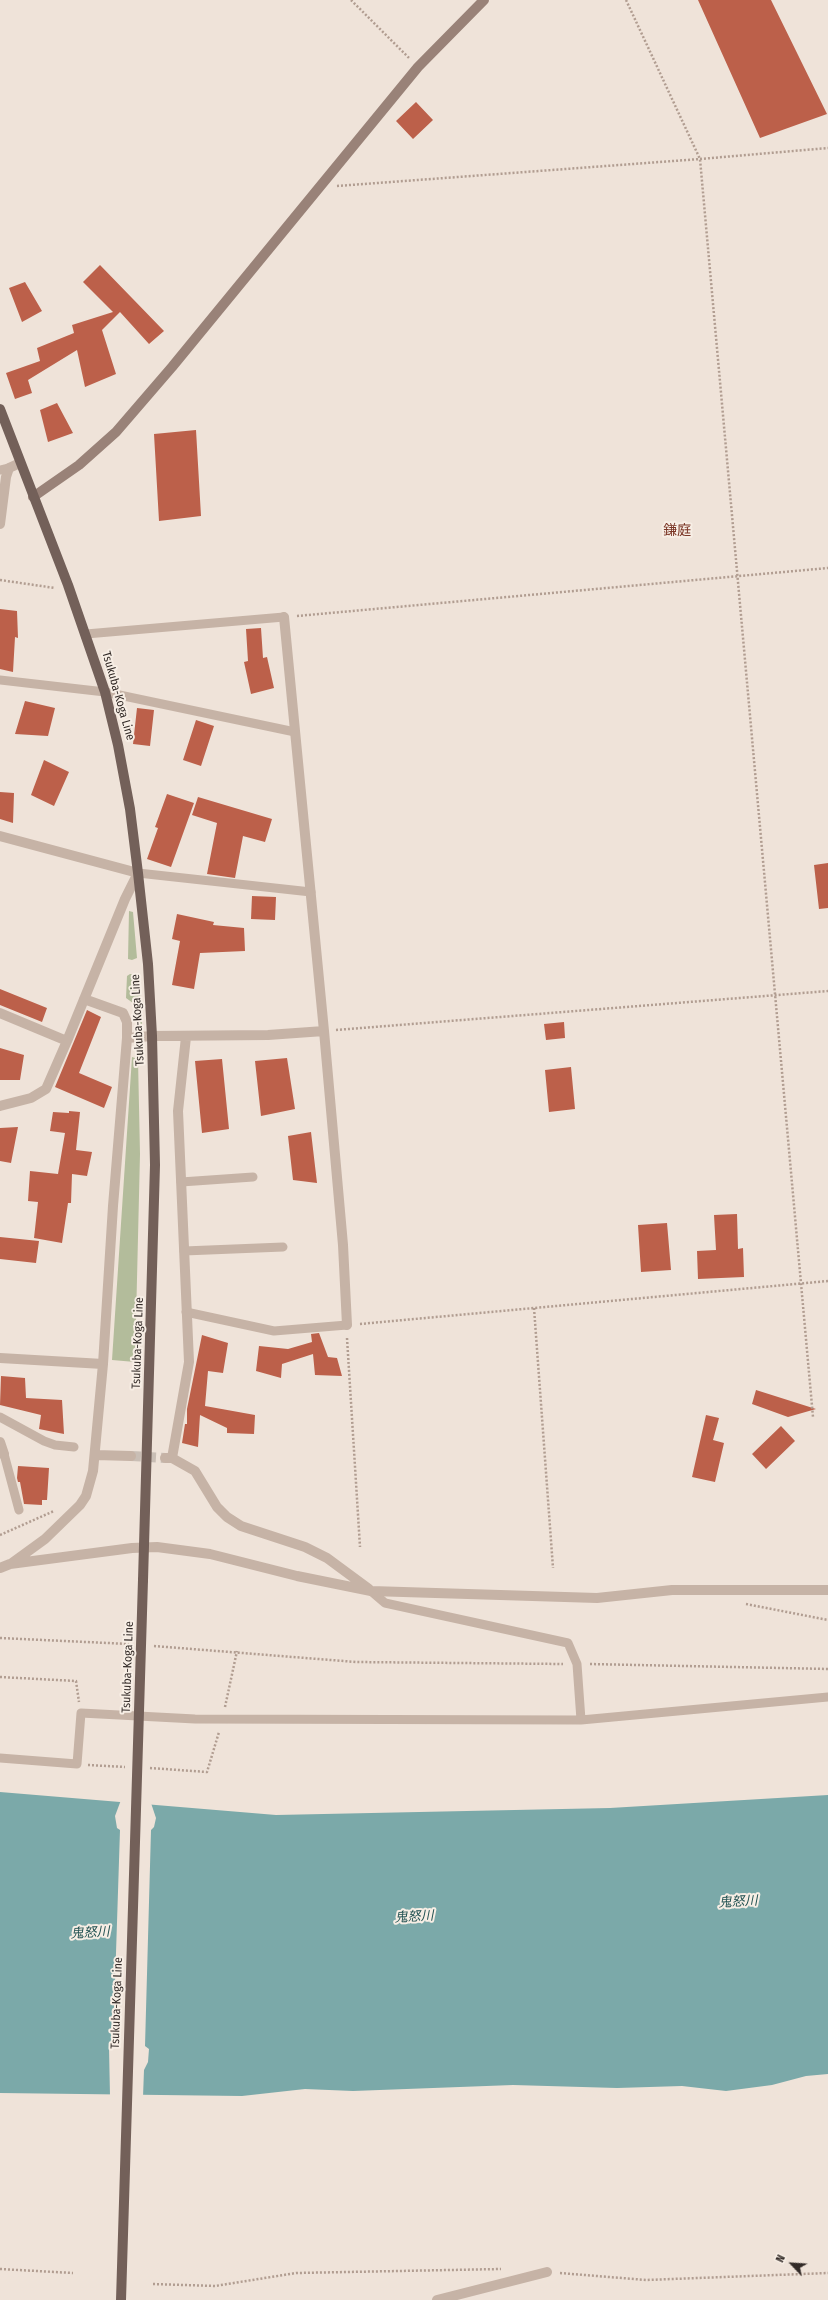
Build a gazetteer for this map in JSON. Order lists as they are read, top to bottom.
{
  "streets": {
    "main road": ["Tsukuba-Koga Line"]
  },
  "districts": ["鎌庭"],
  "water": ["鬼怒川"],
  "north": "top left"
}
